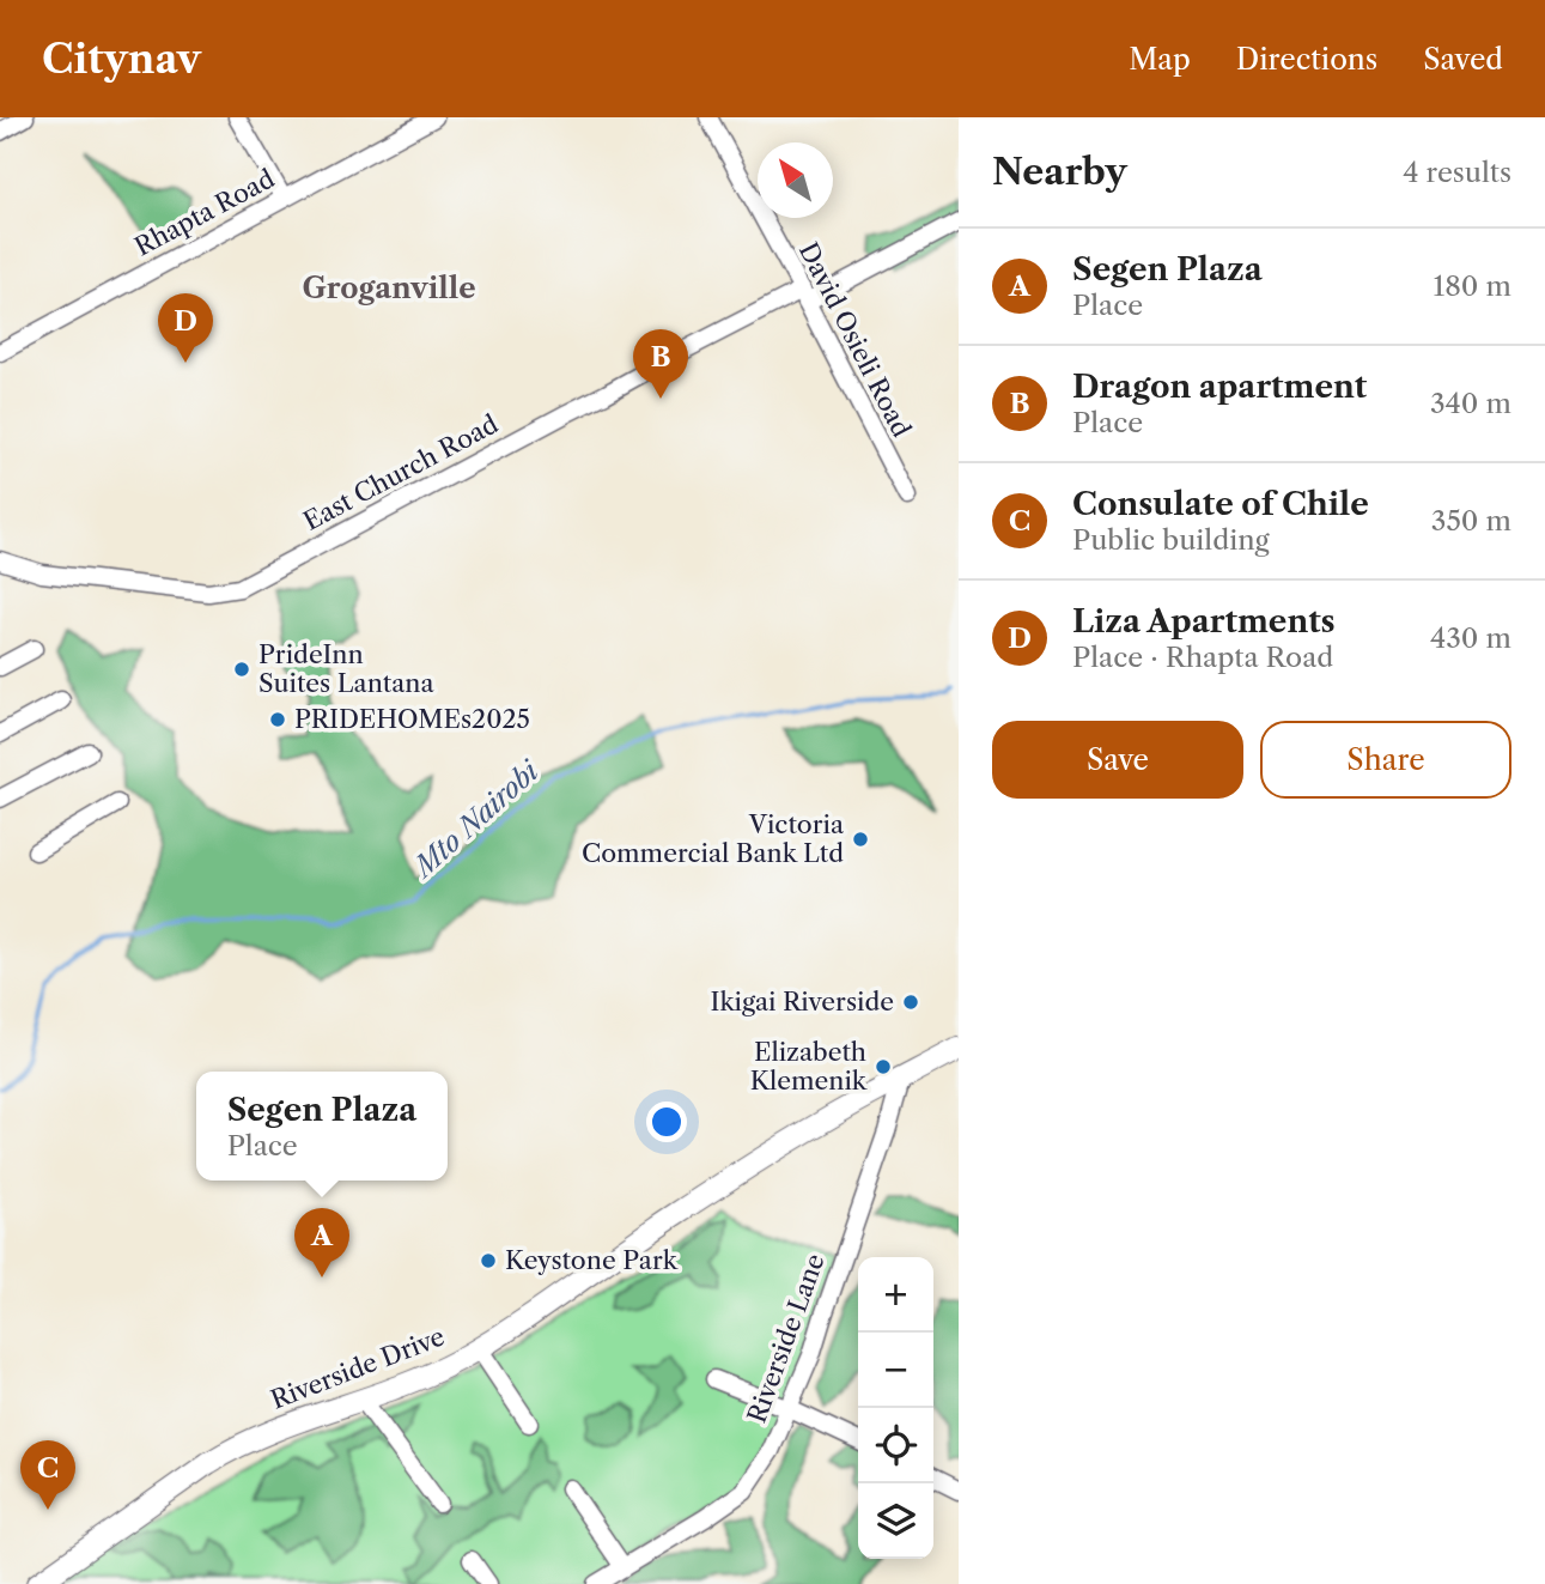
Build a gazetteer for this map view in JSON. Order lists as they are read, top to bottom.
{
  "streets": {
    "street": [
      "Rhapta Road",
      "David Osieli Road",
      "East Church Road",
      "Riverside Lane",
      "Riverside Drive"
    ]
  },
  "crossings": [
    ["David Osieli Road", "East Church Road"],
    ["Riverside Lane", "Riverside Drive"]
  ],
  "districts": ["Groganville"],
  "water": ["Mto Nairobi"],
  "places": [
    "PrideInn Suites Lantana",
    "PRIDEHOMEs2025",
    "Victoria Commercial Bank Ltd",
    "Ikigai Riverside",
    "Elizabeth Klemenik",
    "Keystone Park"
  ],
  "north": "top left",
  "page": {
    "header": "Citynav",
    "nav": ["Map", "Directions", "Saved"],
    "heading": ["Nearby", "4 results"],
    "list": [
      {
        "mark": "A",
        "name": "Segen Plaza",
        "note": "Place",
        "value": "180 m"
      },
      {
        "mark": "B",
        "name": "Dragon apartment",
        "note": "Place",
        "value": "340 m"
      },
      {
        "mark": "C",
        "name": "Consulate of Chile",
        "note": "Public building",
        "value": "350 m"
      },
      {
        "mark": "D",
        "name": "Liza Apartments",
        "note": "Place · Rhapta Road",
        "value": "430 m"
      }
    ],
    "pins": [
      "D",
      "B",
      "A",
      "C"
    ],
    "buttons": ["Save", "Share"],
    "popup": ["Segen Plaza", "Place"],
    "map_buttons": ["+", "−"]
  }
}
